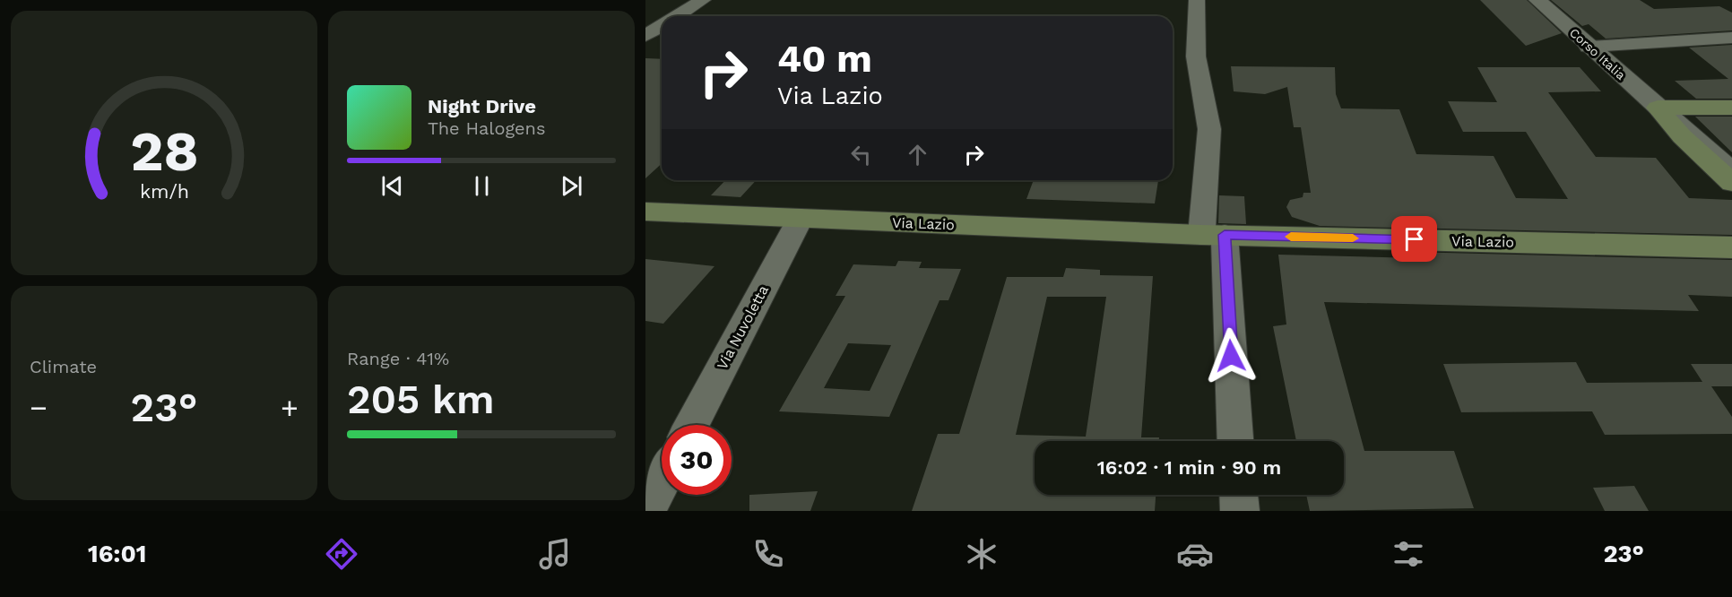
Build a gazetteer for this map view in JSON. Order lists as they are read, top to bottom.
{
  "streets": {
    "main road": ["Corso Italia", "Via Lazio"],
    "street": ["Via Nuvoletta"]
  },
  "crossings": [
    ["Via Lazio", "Via Nuvoletta"]
  ],
  "page": {
    "turn": ["40 m", "Via Lazio"],
    "song": ["Night Drive", "The Halogens"],
    "tile": [
      "Climate",
      ["Range · 41%", "205 km"]
    ],
    "heat": ["−", "23°", "+"],
    "limit": "30",
    "trip": "16:02 · 1 min · 90 m",
    "tabs": ["16:01", "23°"],
    "gauge": ["28", "km/h"]
  }
}
